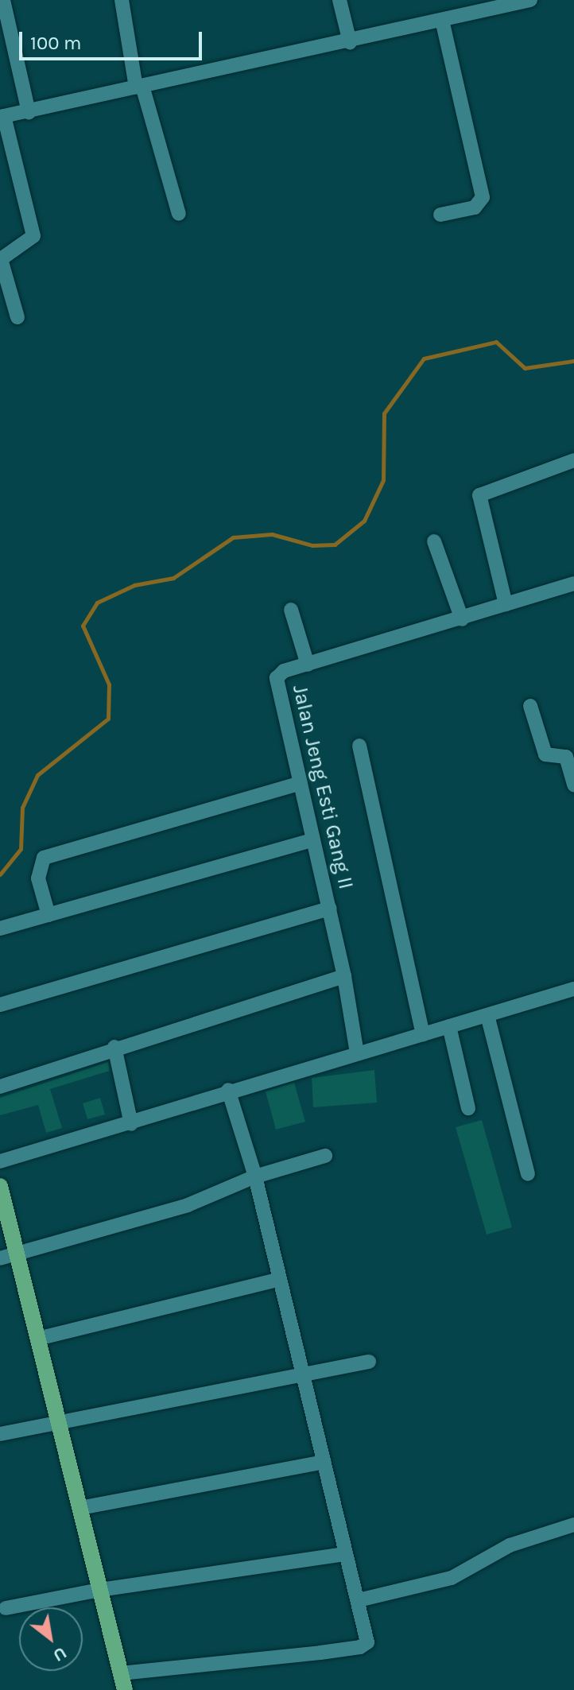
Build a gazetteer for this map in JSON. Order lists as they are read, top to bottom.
{
  "streets": {
    "street": ["Jalan Jeng Esti Gang II"]
  },
  "scale_bar": "100 m",
  "north": "bottom right"
}
